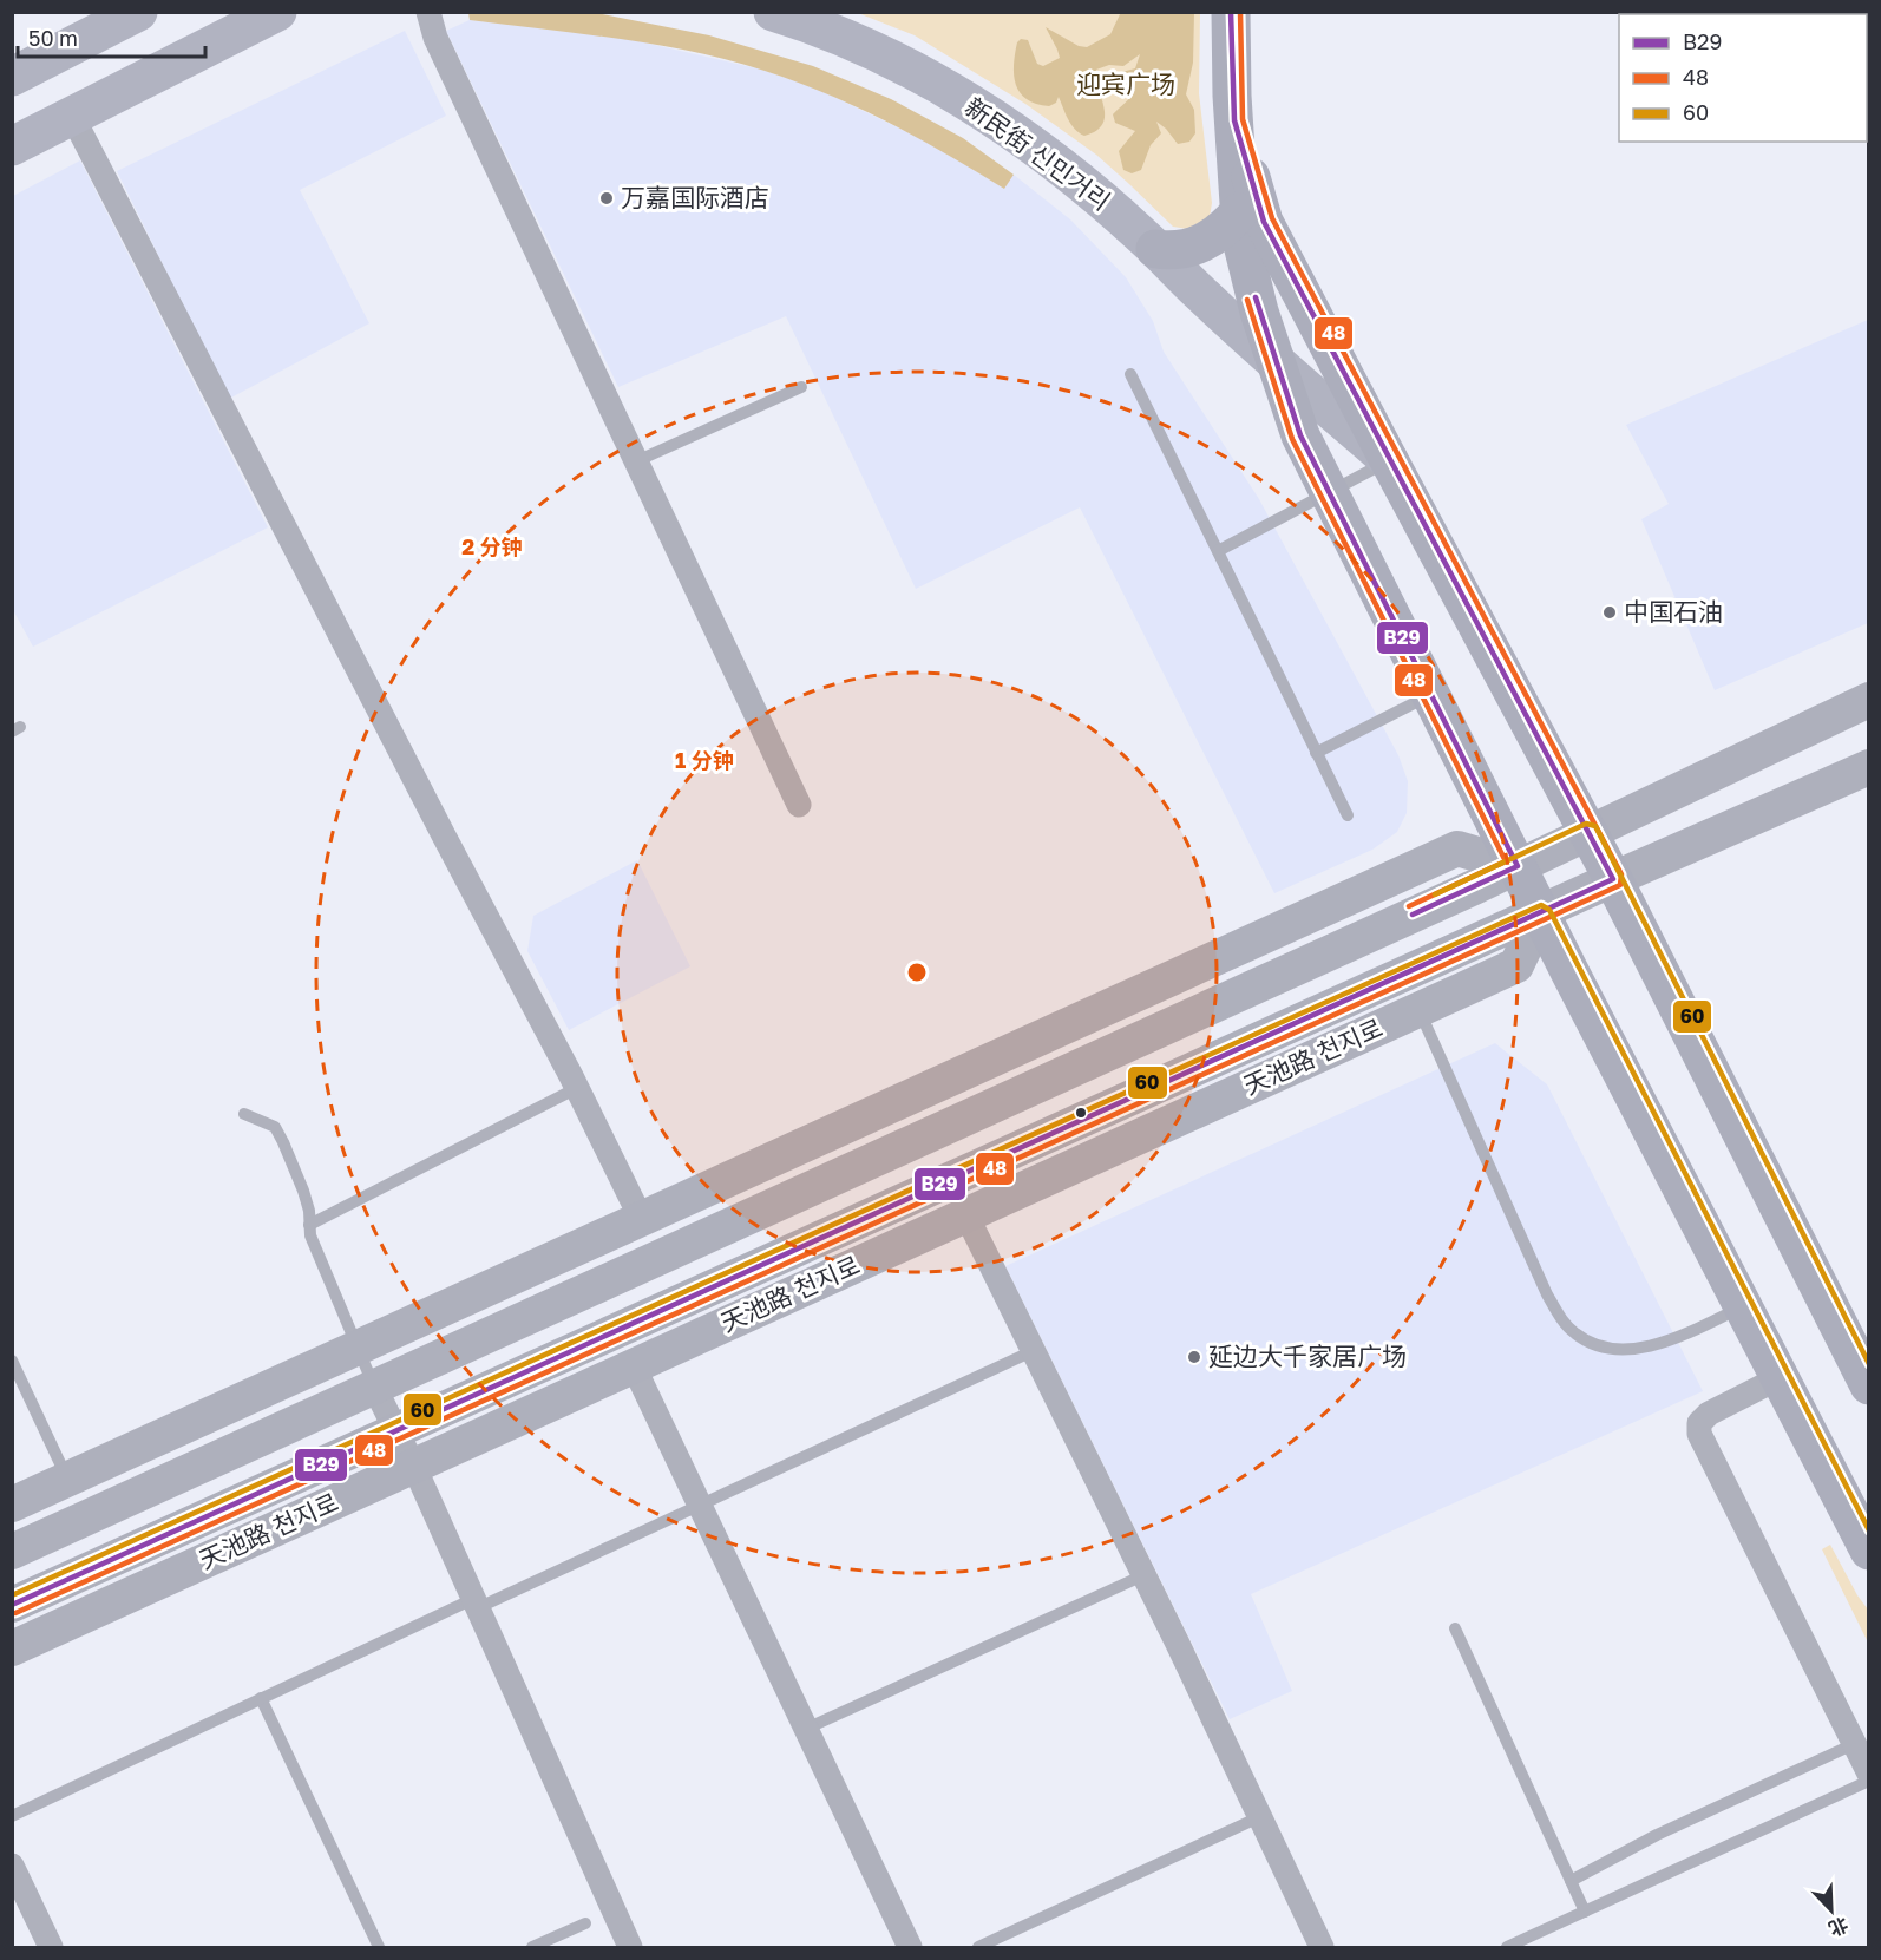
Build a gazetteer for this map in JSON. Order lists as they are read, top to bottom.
{
  "streets": {
    "highway": ["新民街 신민거리"],
    "main road": ["天池路 천지로"]
  },
  "crossings": [
    ["新民街 신민거리", "天池路 천지로"]
  ],
  "parks": ["迎宾广场"],
  "places": ["万嘉国际酒店", "中国石油", "延边大千家居广场"],
  "lines": ["transit line B29", "transit line 48", "transit line 60"],
  "legend": ["B29", "48", "60"],
  "scale_bar": "50 m",
  "north": "bottom right",
  "rings": ["2 分钟", "1 分钟"]
}
